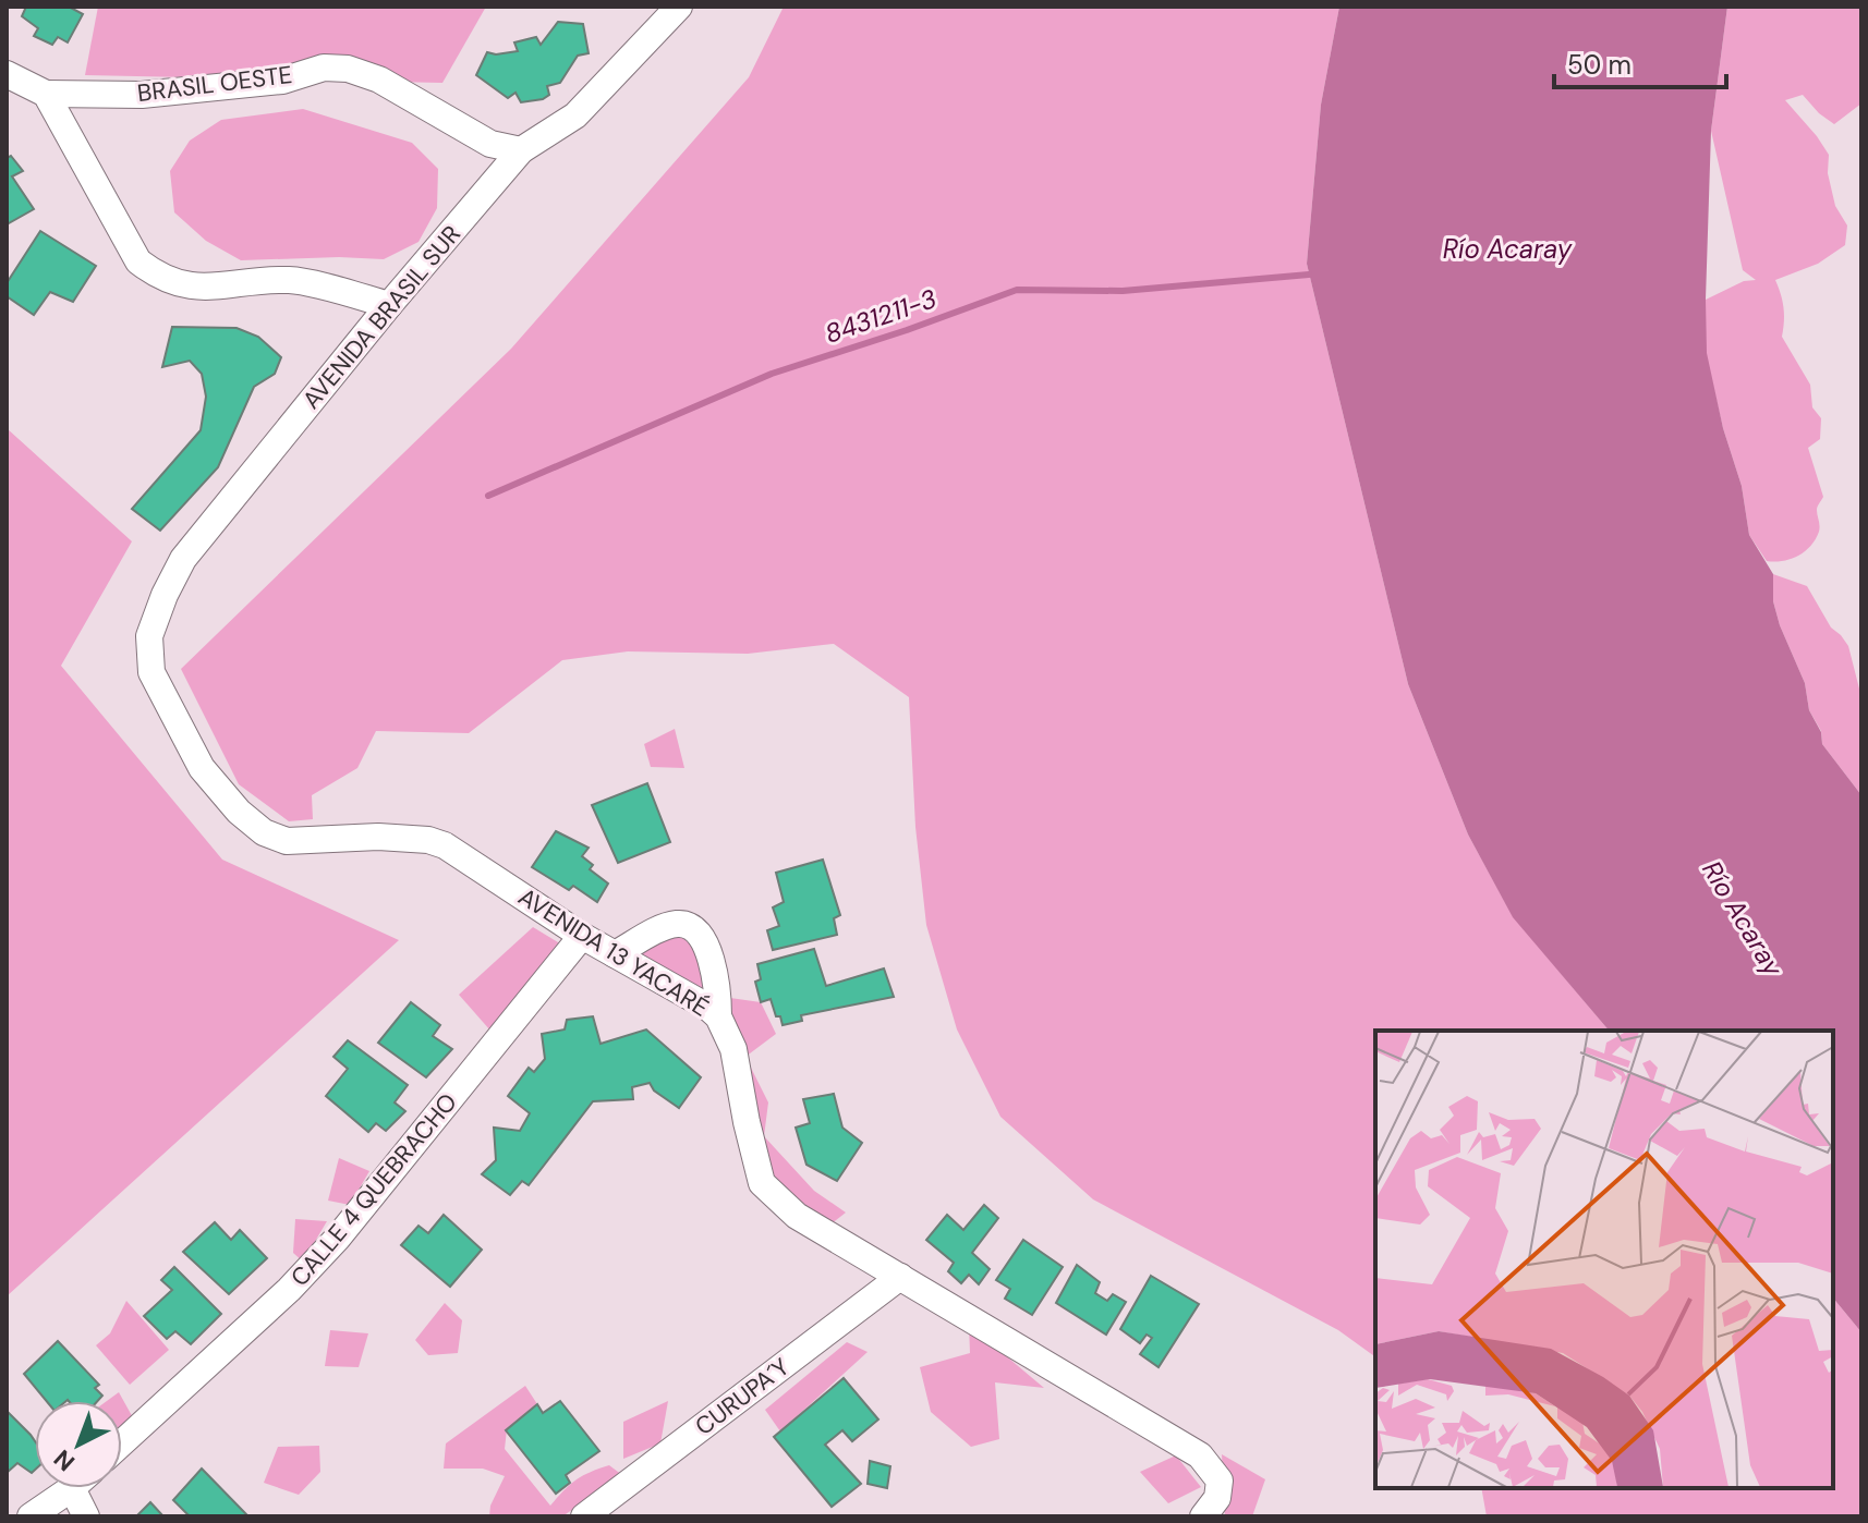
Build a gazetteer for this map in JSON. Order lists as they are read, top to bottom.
{
  "streets": {
    "street": [
      "BRASIL OESTE",
      "AVENIDA BRASIL SUR",
      "AVENIDA 13 YACARÉ",
      "CALLE 4 QUEBRACHO",
      "CURUPA´Y"
    ]
  },
  "crossings": [
    ["BRASIL OESTE", "AVENIDA BRASIL SUR"],
    ["AVENIDA BRASIL SUR", "AVENIDA 13 YACARÉ"],
    ["AVENIDA 13 YACARÉ", "CALLE 4 QUEBRACHO"],
    ["AVENIDA 13 YACARÉ", "CURUPA´Y"]
  ],
  "water": ["Río Acaray", "8431211-3"],
  "scale_bar": "50 m",
  "north": "bottom left"
}
